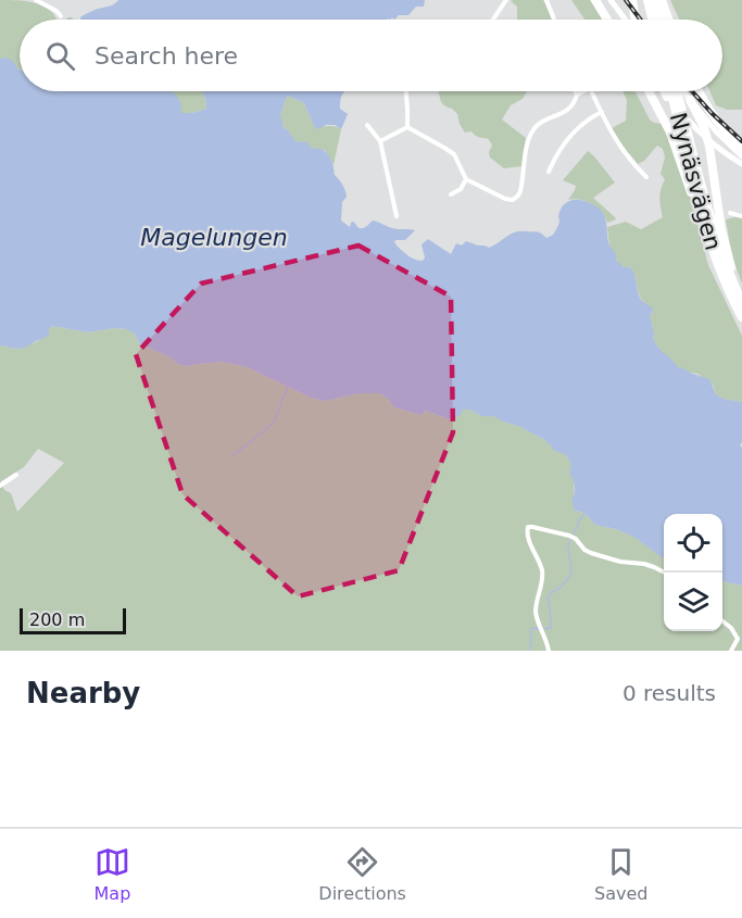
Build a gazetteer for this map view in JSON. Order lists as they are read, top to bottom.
{
  "streets": {
    "highway": ["Nynäsvägen"]
  },
  "water": ["Magelungen"],
  "scale_bar": "200 m",
  "page": {
    "search": "Search here",
    "scale": "200 m",
    "heading": ["Nearby", "0 results"],
    "nav": ["Map", "Directions", "Saved"]
  }
}
